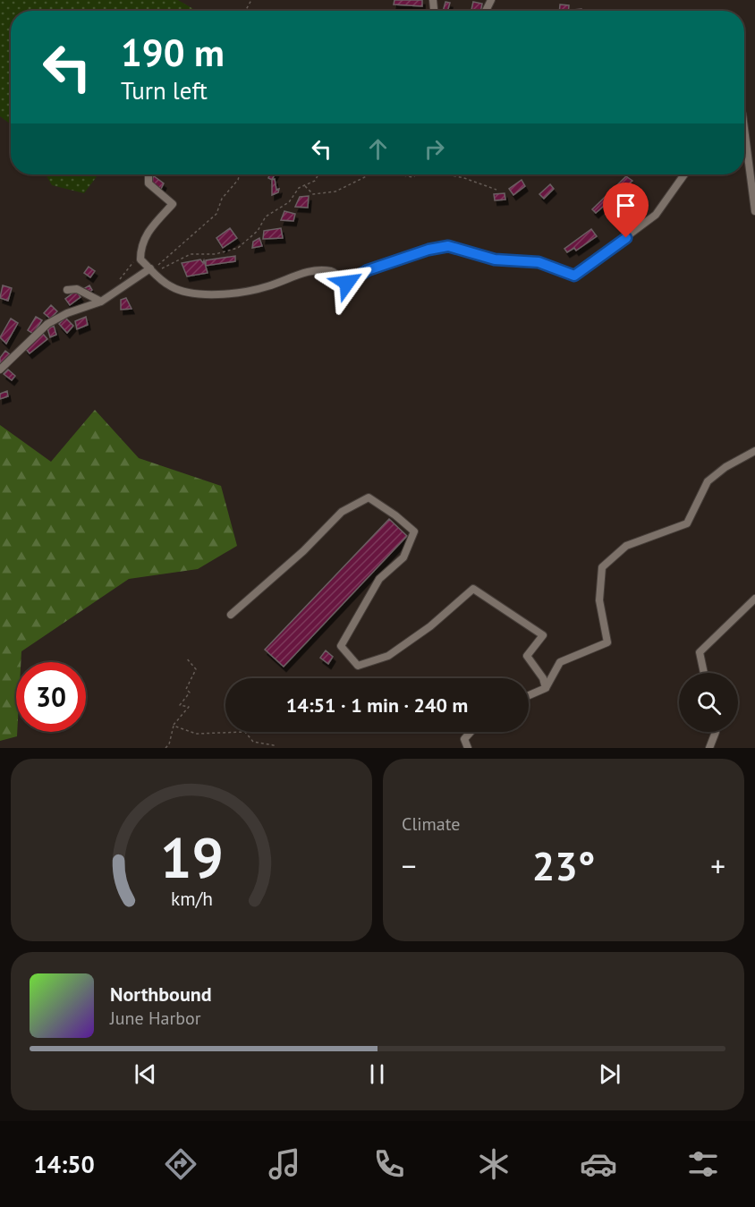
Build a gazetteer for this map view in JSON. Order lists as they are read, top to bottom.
{
  "page": {
    "turn": ["190 m", "Turn left"],
    "limit": "30",
    "trip": "14:51 · 1 min · 240 m",
    "tile": "Climate",
    "heat": ["−", "23°", "+"],
    "song": ["Northbound", "June Harbor"],
    "tabs": "14:50",
    "gauge": ["19", "km/h"]
  }
}
